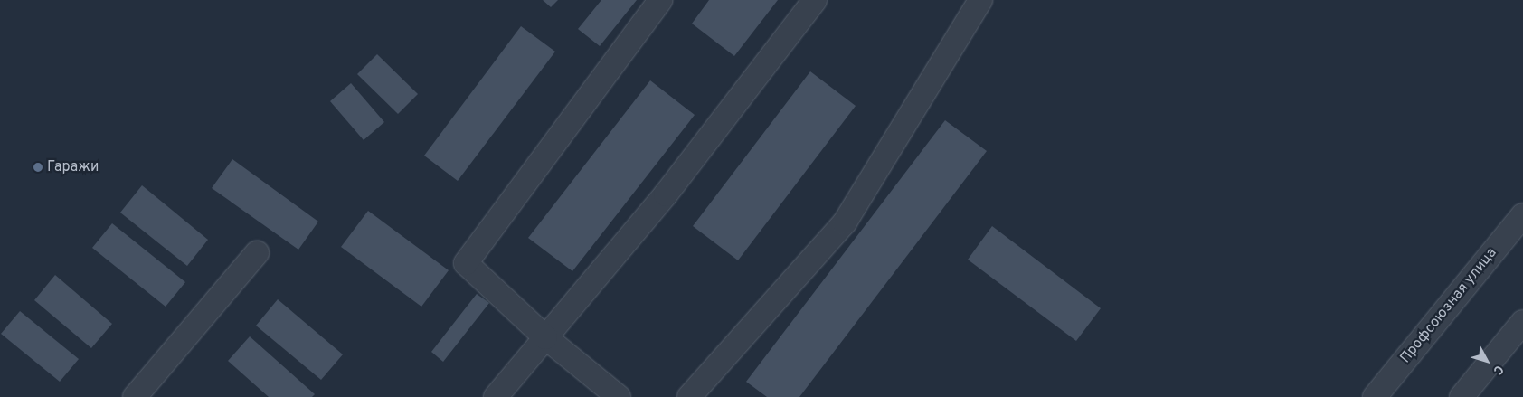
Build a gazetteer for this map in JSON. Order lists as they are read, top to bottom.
{
  "streets": {
    "street": ["Профсоюзная улица"]
  },
  "places": ["Гаражи"],
  "north": "bottom right"
}
